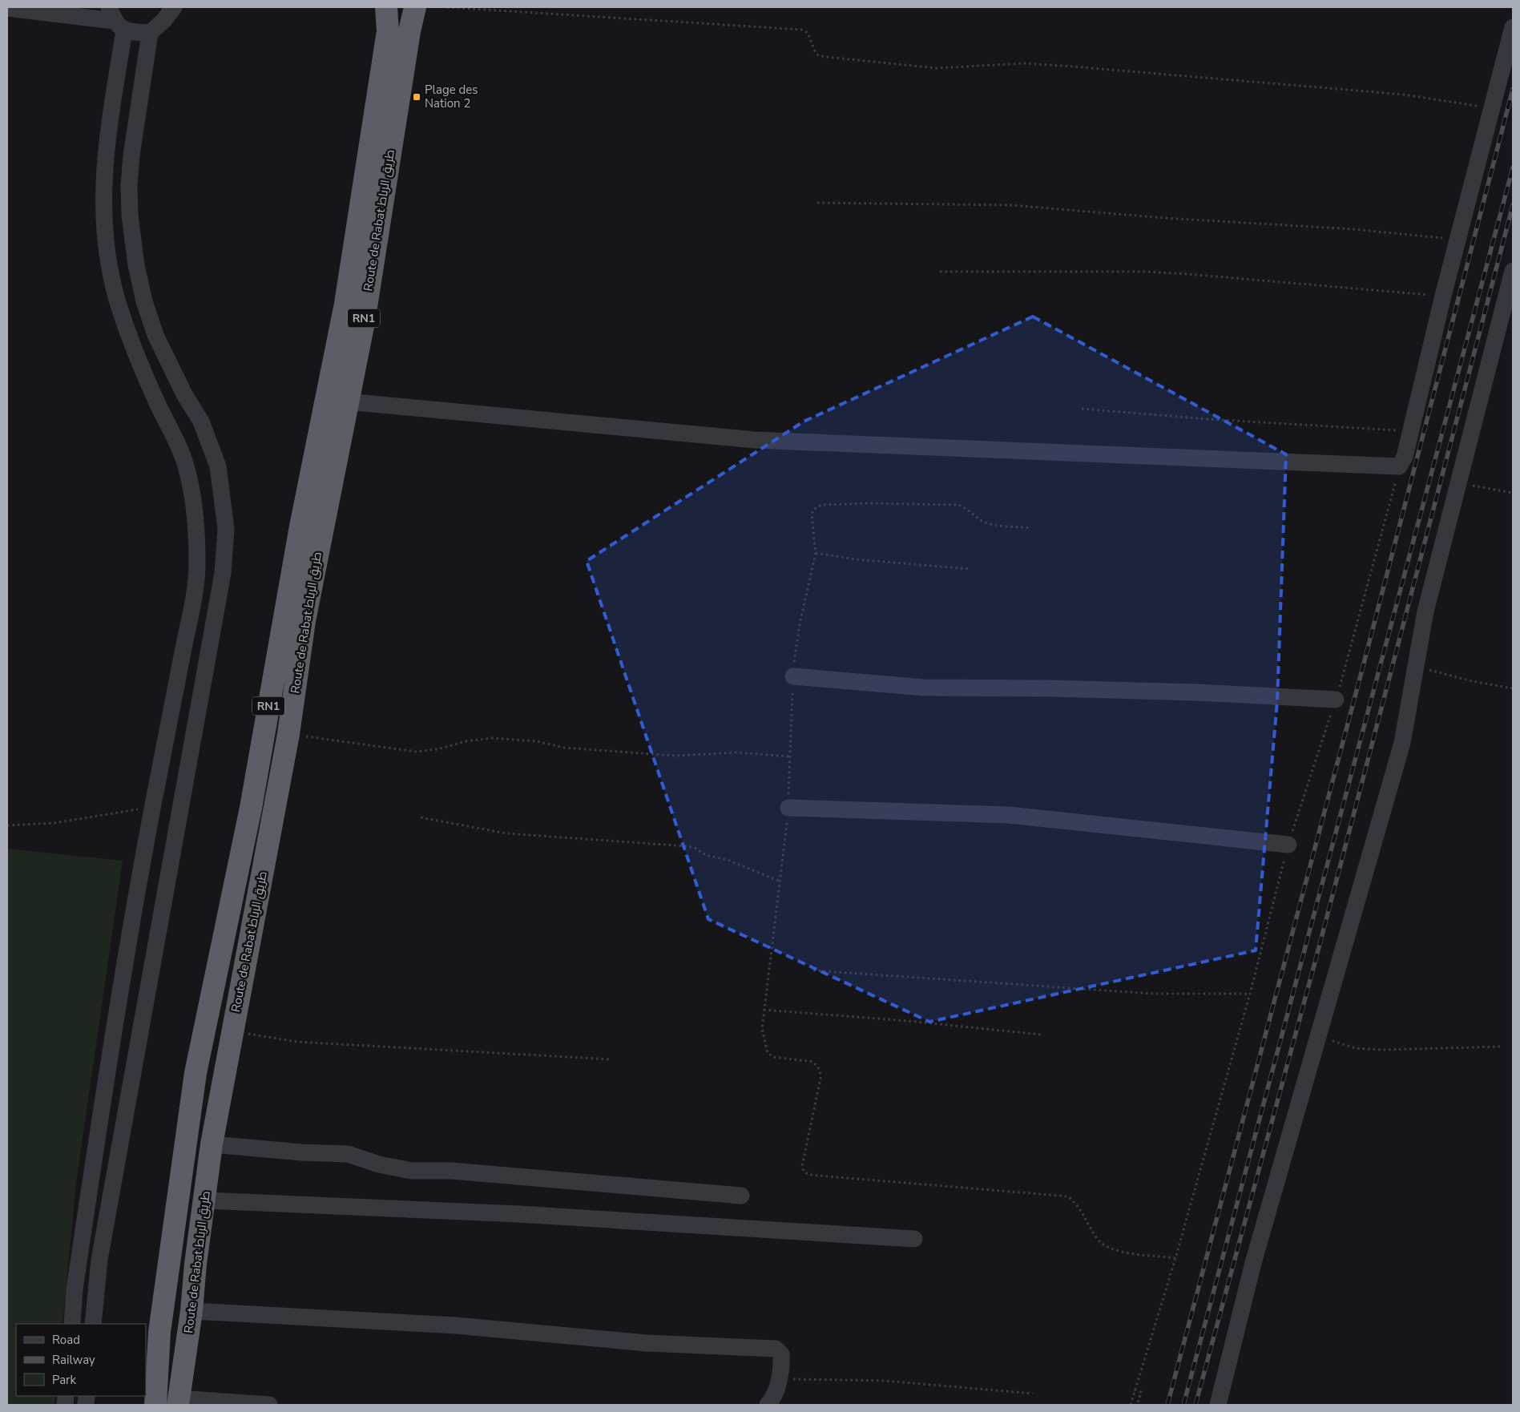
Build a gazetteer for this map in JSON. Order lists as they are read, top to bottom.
{
  "streets": {
    "highway": ["Route de Rabat طريق الرباط", "RN1"]
  },
  "places": {
    "transit": ["Plage des Nation 2"]
  },
  "legend": ["Road", "Railway", "Park"]
}
